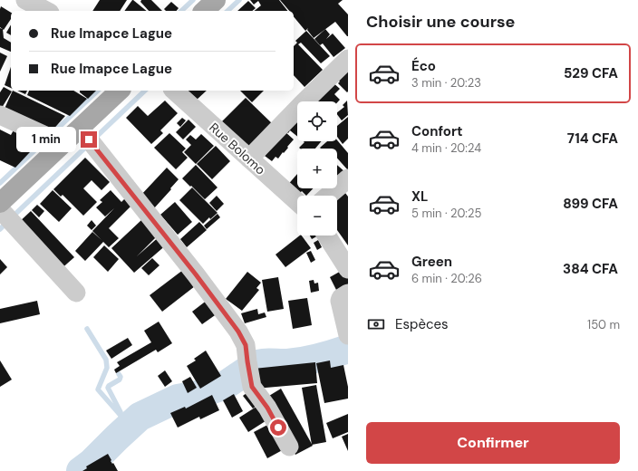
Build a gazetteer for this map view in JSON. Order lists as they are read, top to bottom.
{
  "streets": {
    "street": ["Rue Bolomo"]
  },
  "page": {
    "heading": "Choisir une course",
    "banner": ["Rue Imapce Lague", "Rue Imapce Lague"],
    "list": [
      {
        "name": "Éco",
        "note": "3 min · 20:23",
        "value": "529 CFA"
      },
      {
        "name": "Confort",
        "note": "4 min · 20:24",
        "value": "714 CFA"
      },
      {
        "name": "XL",
        "note": "5 min · 20:25",
        "value": "899 CFA"
      },
      {
        "name": "Green",
        "note": "6 min · 20:26",
        "value": "384 CFA"
      }
    ],
    "map_buttons": ["+", "−"],
    "bubble": "1 min",
    "pay": ["Espèces", "150 m"],
    "buttons": "Confirmer"
  }
}
